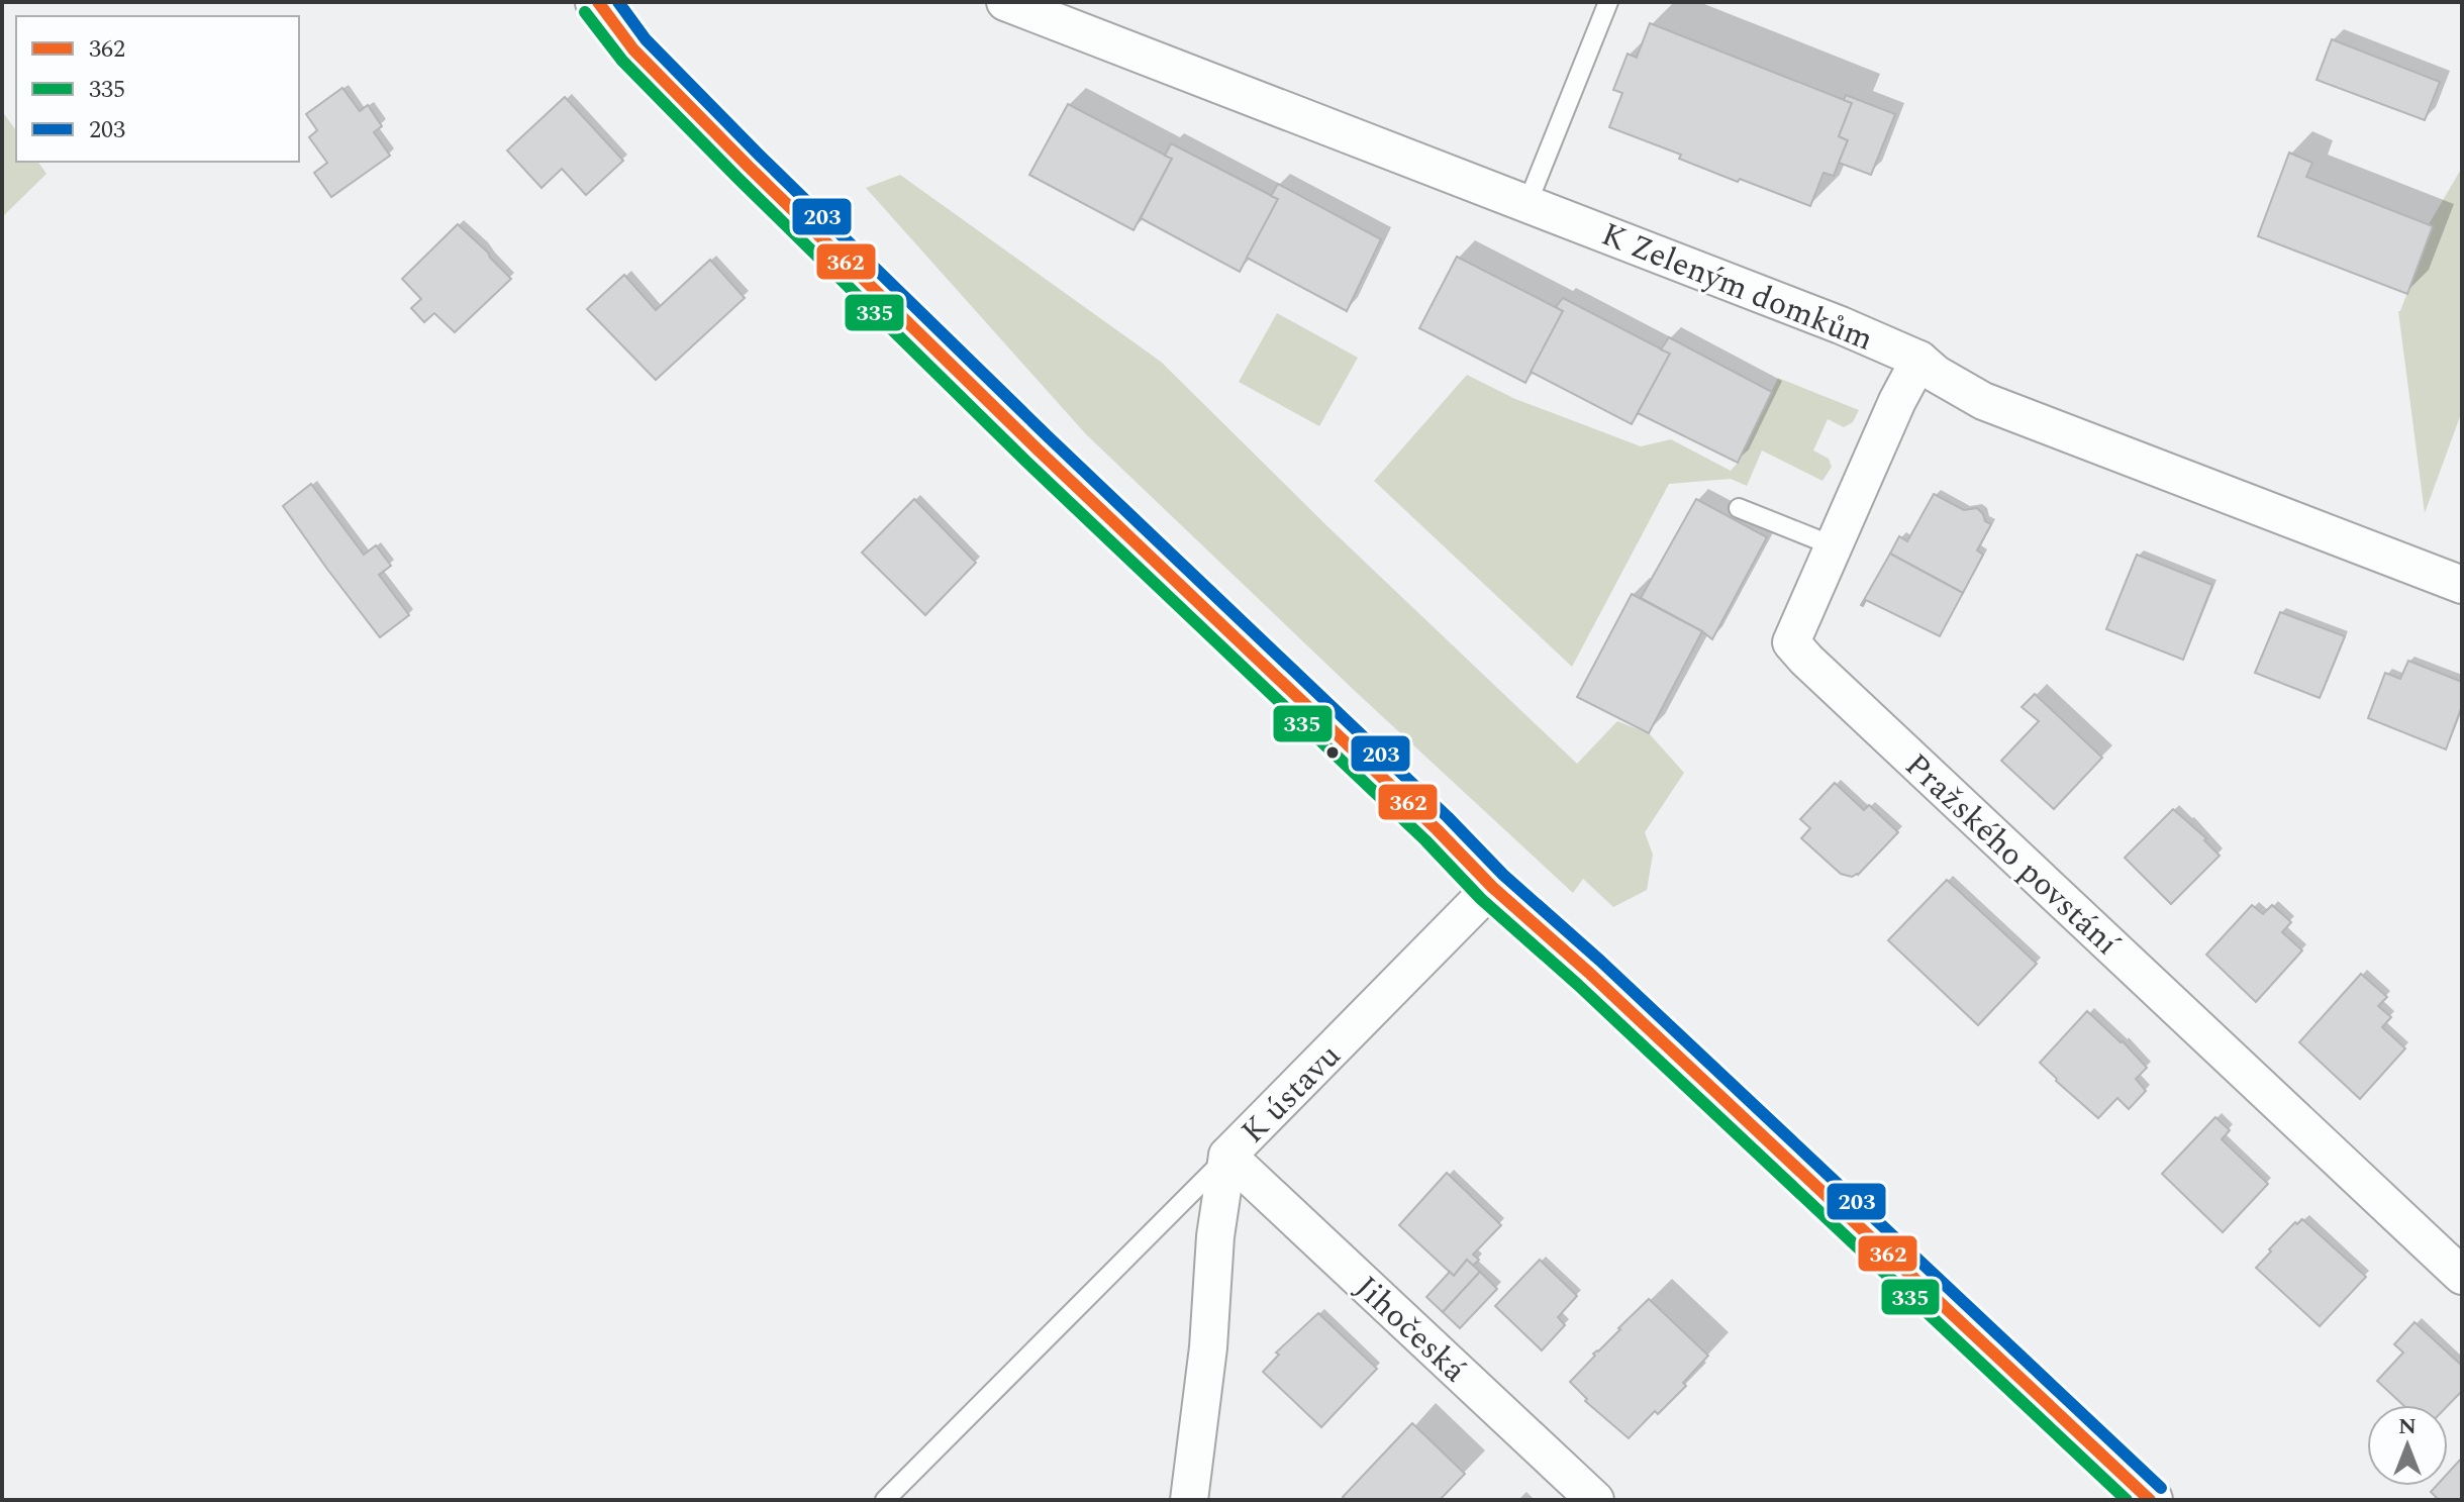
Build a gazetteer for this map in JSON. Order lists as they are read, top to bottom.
{
  "streets": {
    "street": [
      "K Zeleným domkům",
      "Pražského povstání",
      "K ústavu",
      "Jihočeská"
    ]
  },
  "crossings": [
    ["K Zeleným domkům", "Pražského povstání"],
    ["K ústavu", "Jihočeská"]
  ],
  "lines": ["transit line 362", "transit line 203", "transit line 335"],
  "legend": ["362", "335", "203"],
  "north": "top"
}
